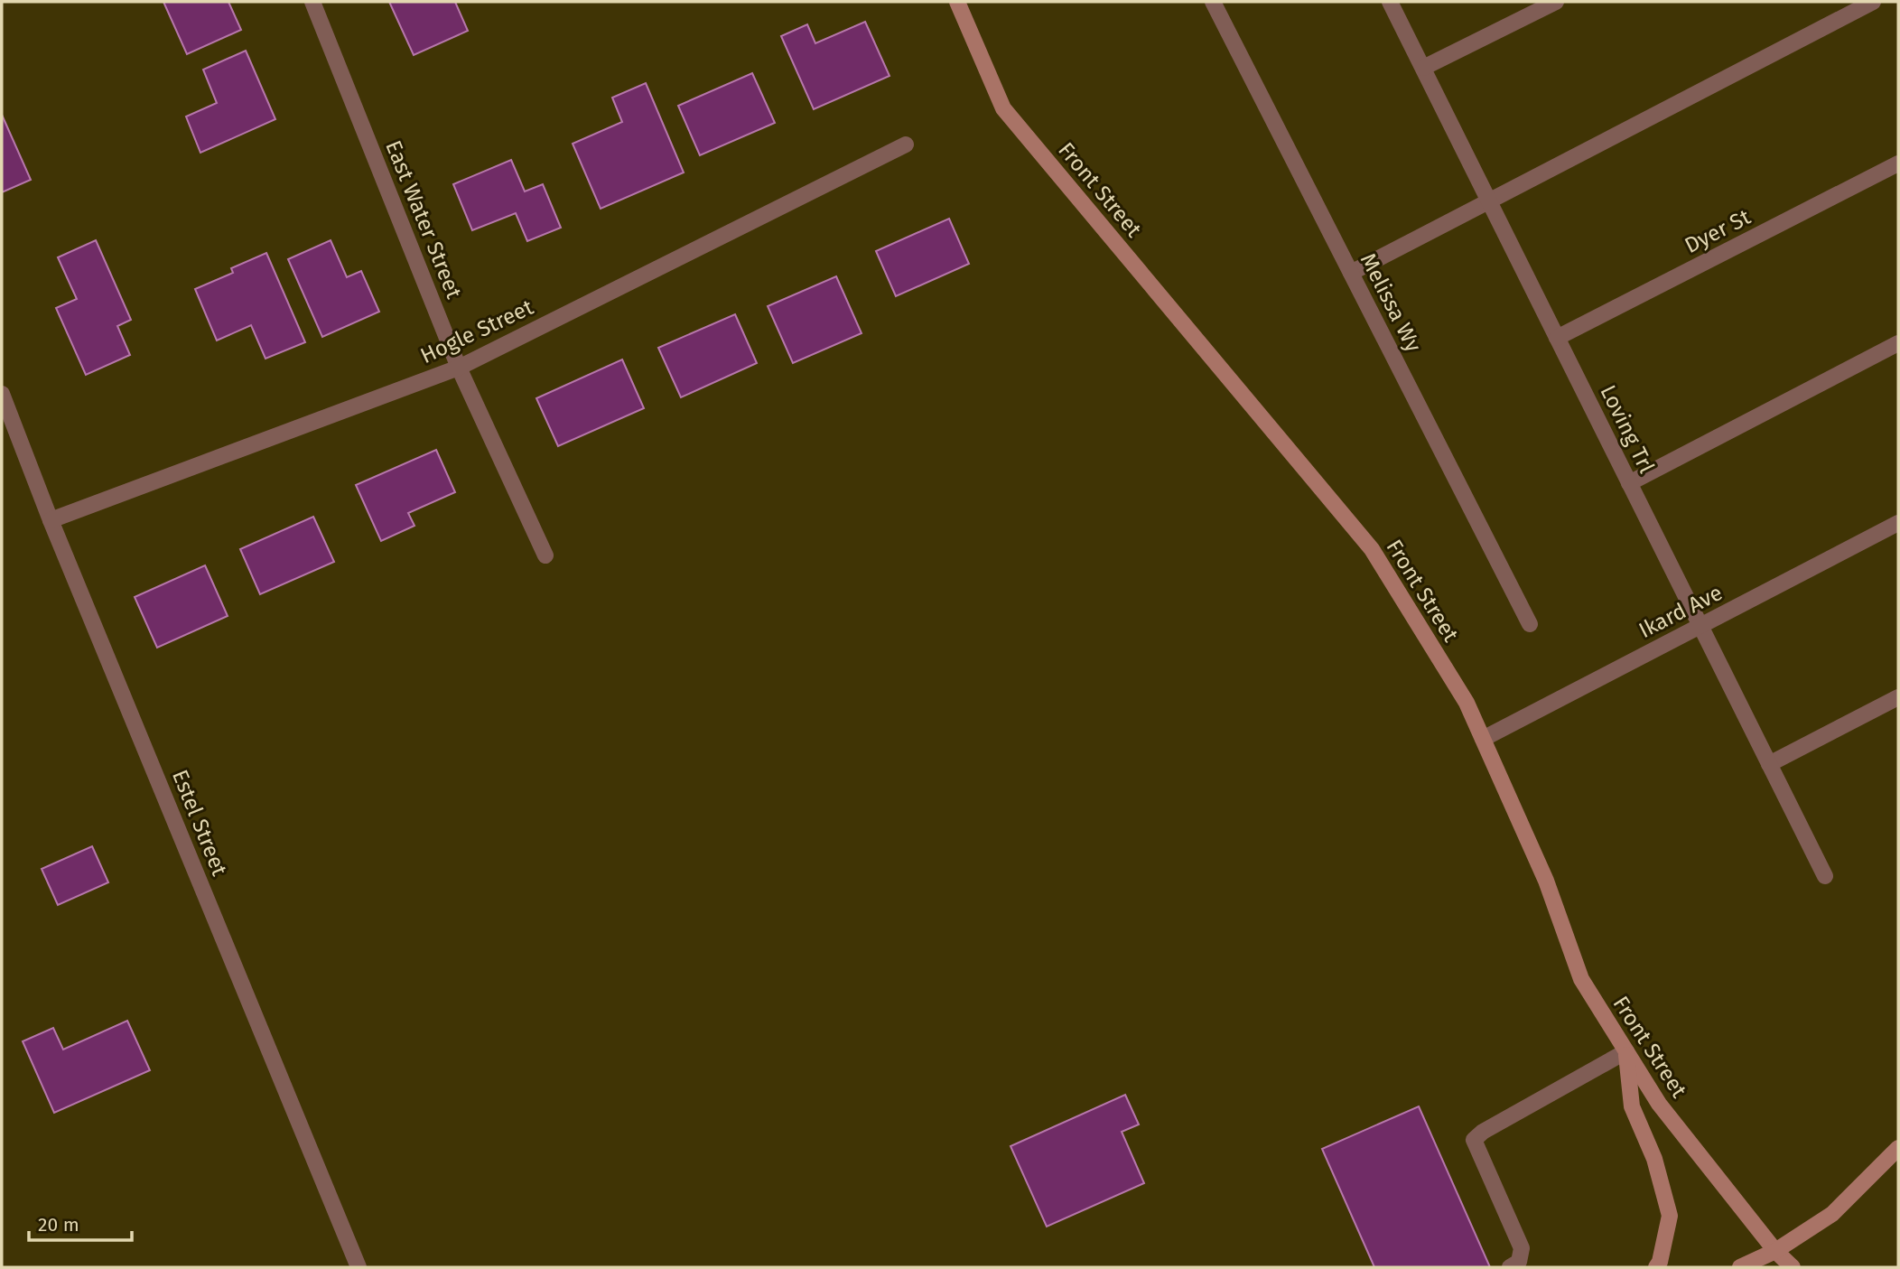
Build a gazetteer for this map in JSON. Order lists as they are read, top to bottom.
{
  "streets": {
    "street": [
      "Front Street",
      "East Water Street",
      "Dyer St",
      "Melissa Wy",
      "Hogle Street",
      "Loving Trl",
      "Ikard Ave",
      "Estel Street"
    ]
  },
  "crossings": [
    ["Front Street", "Ikard Ave"],
    ["East Water Street", "Hogle Street"],
    ["Dyer St", "Loving Trl"],
    ["Hogle Street", "Estel Street"],
    ["Loving Trl", "Ikard Ave"]
  ],
  "scale_bar": "20 m"
}
